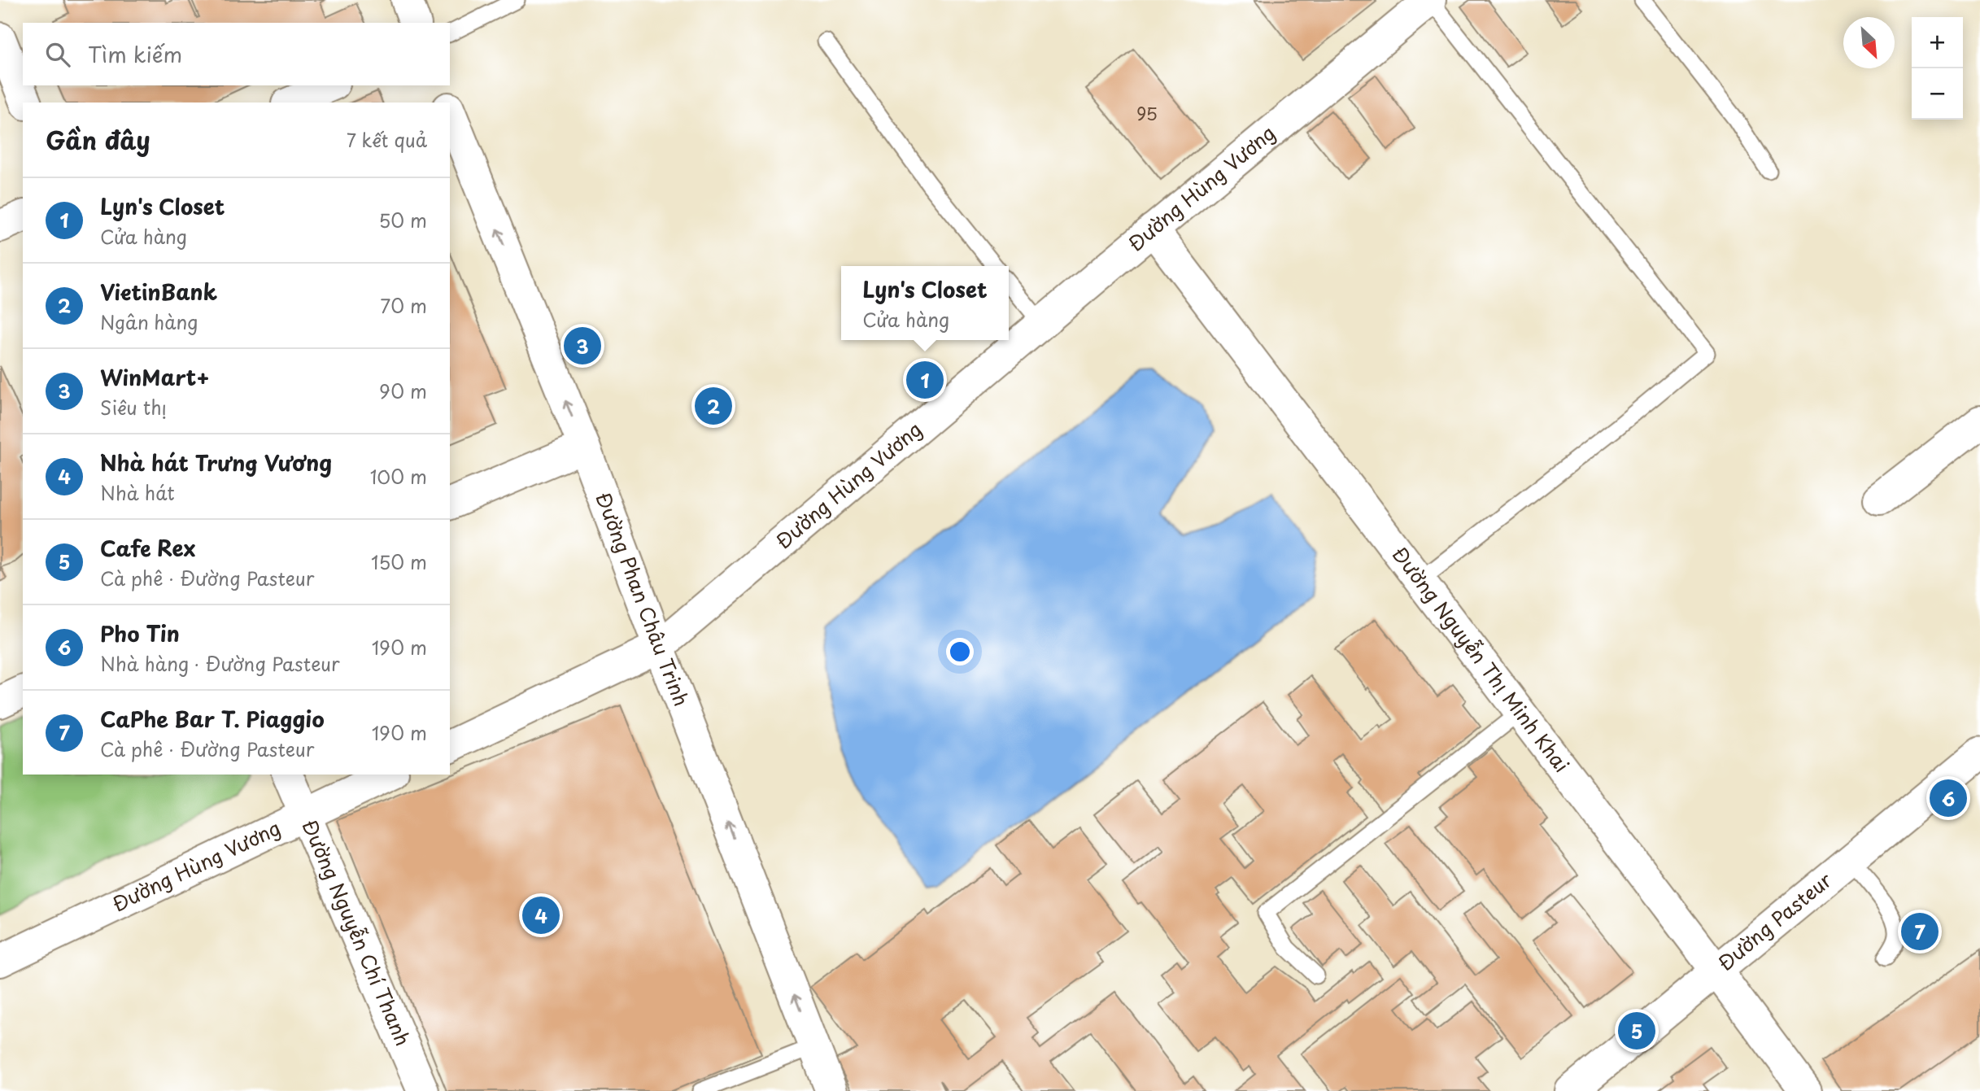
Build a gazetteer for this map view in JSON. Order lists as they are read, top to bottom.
{
  "streets": {
    "street": [
      "Đường Hùng Vương",
      "Đường Phan Châu Trinh",
      "Đường Nguyễn Thị Minh Khai",
      "Đường Pasteur",
      "Đường Nguyễn Chí Thanh"
    ]
  },
  "crossings": [
    ["Đường Hùng Vương", "Đường Phan Châu Trinh"],
    ["Đường Hùng Vương", "Đường Nguyễn Thị Minh Khai"],
    ["Đường Hùng Vương", "Đường Nguyễn Chí Thanh"],
    ["Đường Nguyễn Thị Minh Khai", "Đường Pasteur"]
  ],
  "one_way": ["Đường Phan Châu Trinh"],
  "house_numbers": ["95"],
  "north": "bottom right",
  "page": {
    "map_buttons": ["+", "−"],
    "search": "Tìm kiếm",
    "heading": ["Gần đây", "7 kết quả"],
    "list": [
      {
        "mark": "1",
        "name": "Lyn's Closet",
        "note": "Cửa hàng",
        "value": "50 m"
      },
      {
        "mark": "2",
        "name": "VietinBank",
        "note": "Ngân hàng",
        "value": "70 m"
      },
      {
        "mark": "3",
        "name": "WinMart+",
        "note": "Siêu thị",
        "value": "90 m"
      },
      {
        "mark": "4",
        "name": "Nhà hát Trưng Vương",
        "note": "Nhà hát",
        "value": "100 m"
      },
      {
        "mark": "5",
        "name": "Cafe Rex",
        "note": "Cà phê · Đường Pasteur",
        "value": "150 m"
      },
      {
        "mark": "6",
        "name": "Pho Tin",
        "note": "Nhà hàng · Đường Pasteur",
        "value": "190 m"
      },
      {
        "mark": "7",
        "name": "CaPhe Bar T. Piaggio",
        "note": "Cà phê · Đường Pasteur",
        "value": "190 m"
      }
    ],
    "popup": ["Lyn's Closet", "Cửa hàng"],
    "pins": [
      "3",
      "1",
      "2",
      "6",
      "4",
      "7",
      "5"
    ]
  }
}
